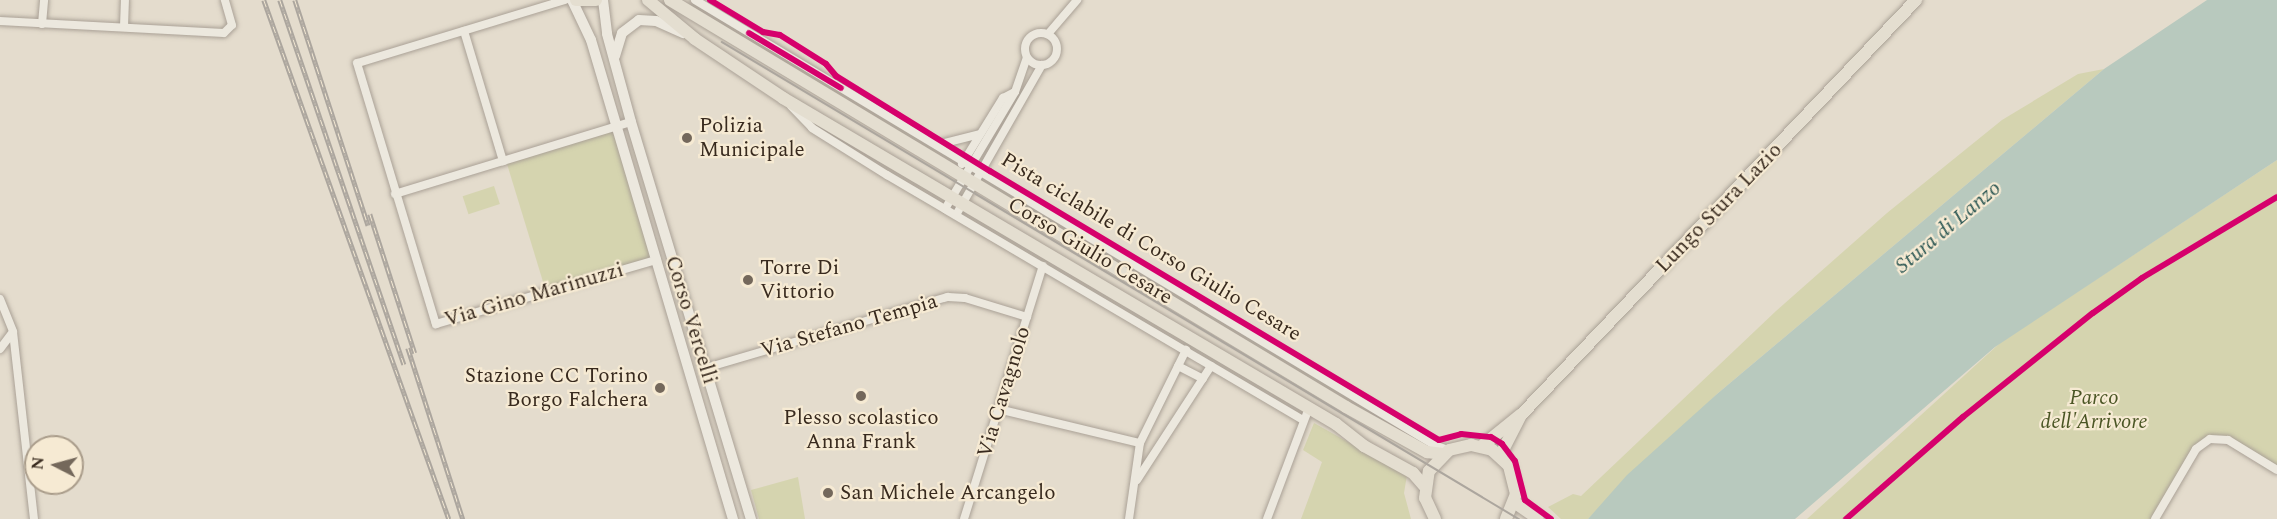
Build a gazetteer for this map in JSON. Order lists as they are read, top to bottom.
{
  "streets": {
    "main road": ["Lungo Stura Lazio", "Corso Giulio Cesare", "Corso Vercelli"],
    "street": ["Via Gino Marinuzzi", "Via Stefano Tempia", "Via Cavagnolo"],
    "cycle path": ["Pista ciclabile di Corso Giulio Cesare"]
  },
  "crossings": [
    ["Corso Giulio Cesare", "Via Cavagnolo"],
    ["Via Gino Marinuzzi", "Corso Vercelli"],
    ["Corso Vercelli", "Via Stefano Tempia"],
    ["Via Stefano Tempia", "Via Cavagnolo"]
  ],
  "water": ["Stura di Lanzo"],
  "parks": ["Parco dell'Arrivore"],
  "places": [
    "Polizia Municipale",
    "Torre Di Vittorio",
    "Stazione CC Torino Borgo Falchera",
    "Plesso scolastico Anna Frank",
    "San Michele Arcangelo"
  ],
  "north": "left"
}
